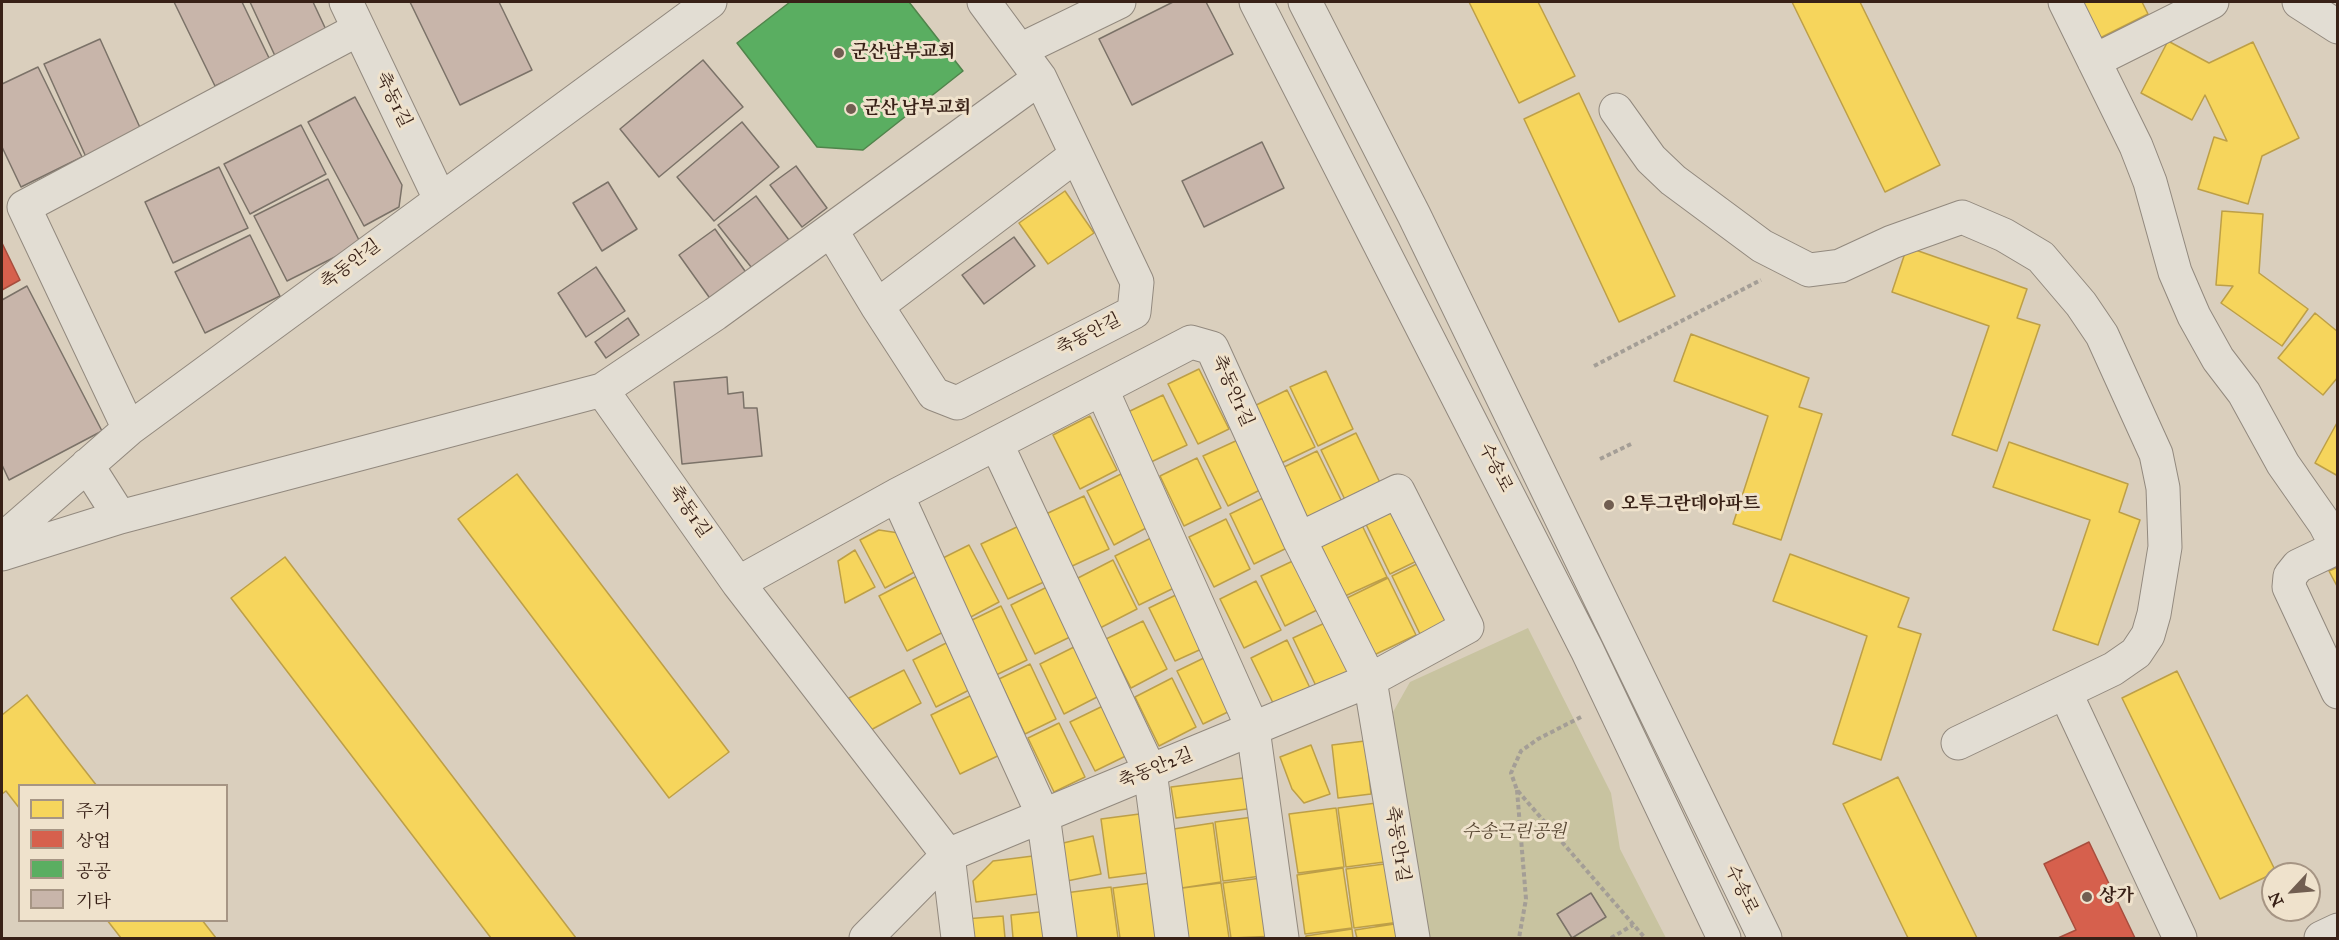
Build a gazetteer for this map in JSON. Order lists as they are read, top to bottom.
{
  "streets": {
    "street": [
      "축동1길",
      "축동안길",
      "축동안1길",
      "수송로",
      "축동안2길"
    ]
  },
  "crossings": [
    ["축동1길", "축동안길"],
    ["축동1길", "축동안1길"],
    ["축동1길", "축동안2길"],
    ["축동안1길", "축동안2길"]
  ],
  "parks": ["수송근린공원"],
  "places": [
    "군산남부교회",
    "군산 남부교회",
    "오투그란데아파트",
    "상가"
  ],
  "legend": [
    "주거",
    "상업",
    "공공",
    "기타"
  ],
  "north": "bottom left"
}
